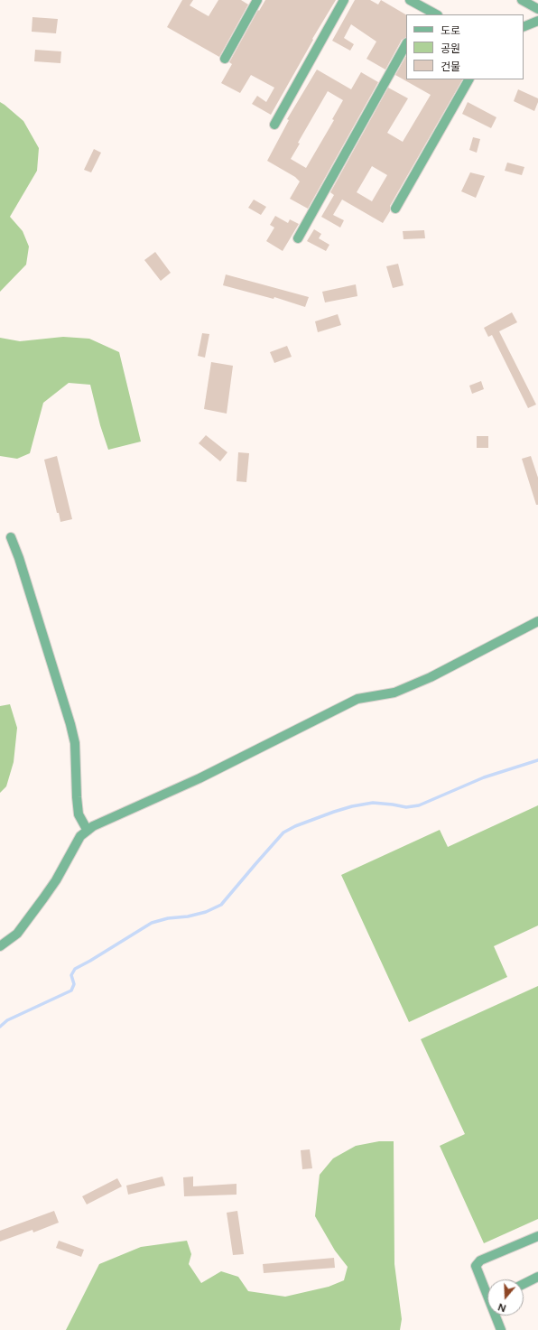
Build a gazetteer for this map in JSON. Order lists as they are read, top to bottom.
{
  "legend": ["도로", "공원", "건물"],
  "north": "bottom"
}
